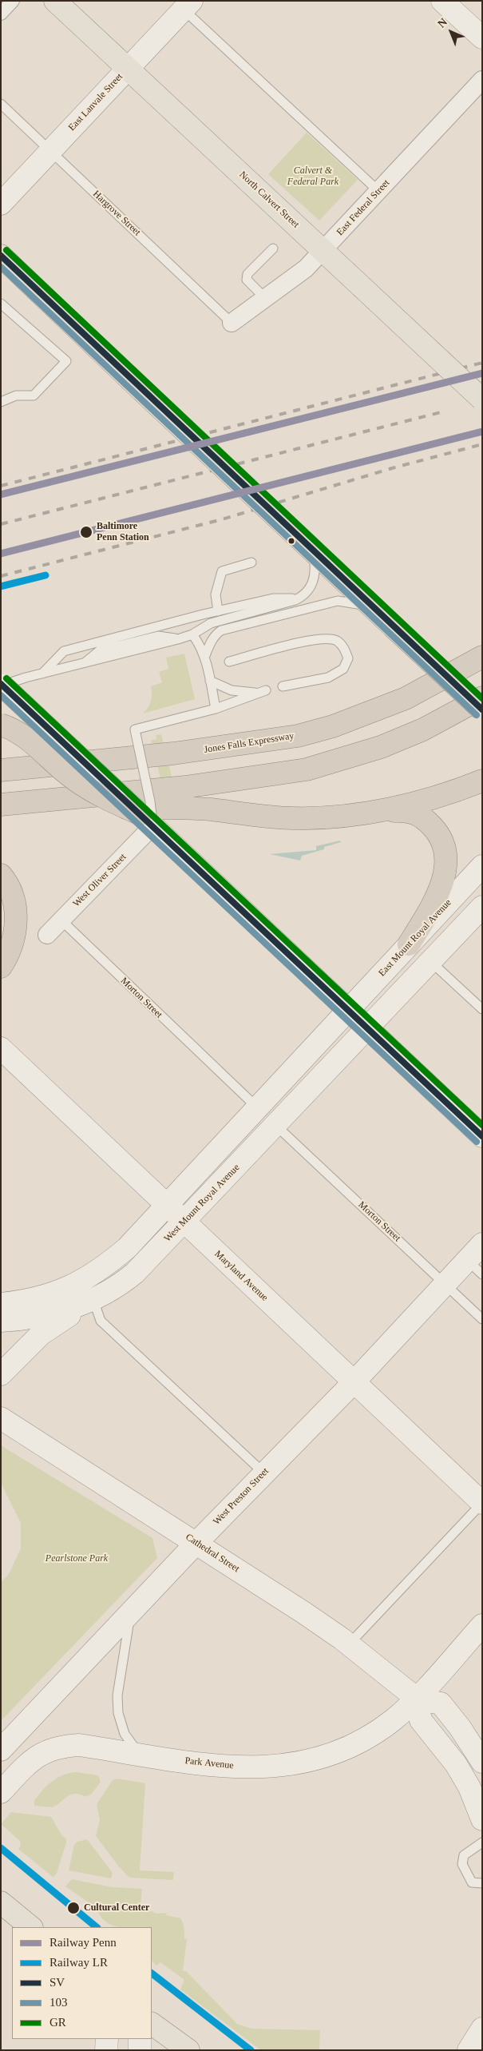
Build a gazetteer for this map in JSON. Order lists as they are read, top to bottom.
{
  "streets": {
    "highway": ["Jones Falls Expressway"],
    "main road": [
      "East Lanvale Street",
      "North Calvert Street",
      "East Mount Royal Avenue",
      "West Mount Royal Avenue",
      "Maryland Avenue",
      "West Preston Street",
      "Cathedral Street",
      "Park Avenue"
    ],
    "street": ["East Federal Street", "West Oliver Street"],
    "lane": ["Hargrove Street", "Morton Street"]
  },
  "crossings": [
    ["East Lanvale Street", "North Calvert Street"],
    ["East Lanvale Street", "Hargrove Street"],
    ["North Calvert Street", "East Federal Street"],
    ["East Federal Street", "Hargrove Street"],
    ["West Oliver Street", "Morton Street"],
    ["Morton Street", "West Mount Royal Avenue"],
    ["Morton Street", "West Preston Street"],
    ["West Mount Royal Avenue", "Maryland Avenue"],
    ["Maryland Avenue", "West Preston Street"],
    ["West Preston Street", "Cathedral Street"],
    ["Cathedral Street", "Park Avenue"]
  ],
  "parks": ["Calvert & Federal Park", "Pearlstone Park"],
  "places": ["Baltimore Penn Station", "Cultural Center"],
  "lines": [
    "transit line GR",
    "transit line SV",
    "transit line 103",
    "rail line Penn",
    "rail line LR"
  ],
  "legend": [
    "Railway Penn",
    "Railway LR",
    "SV",
    "103",
    "GR"
  ],
  "north": "top left"
}
